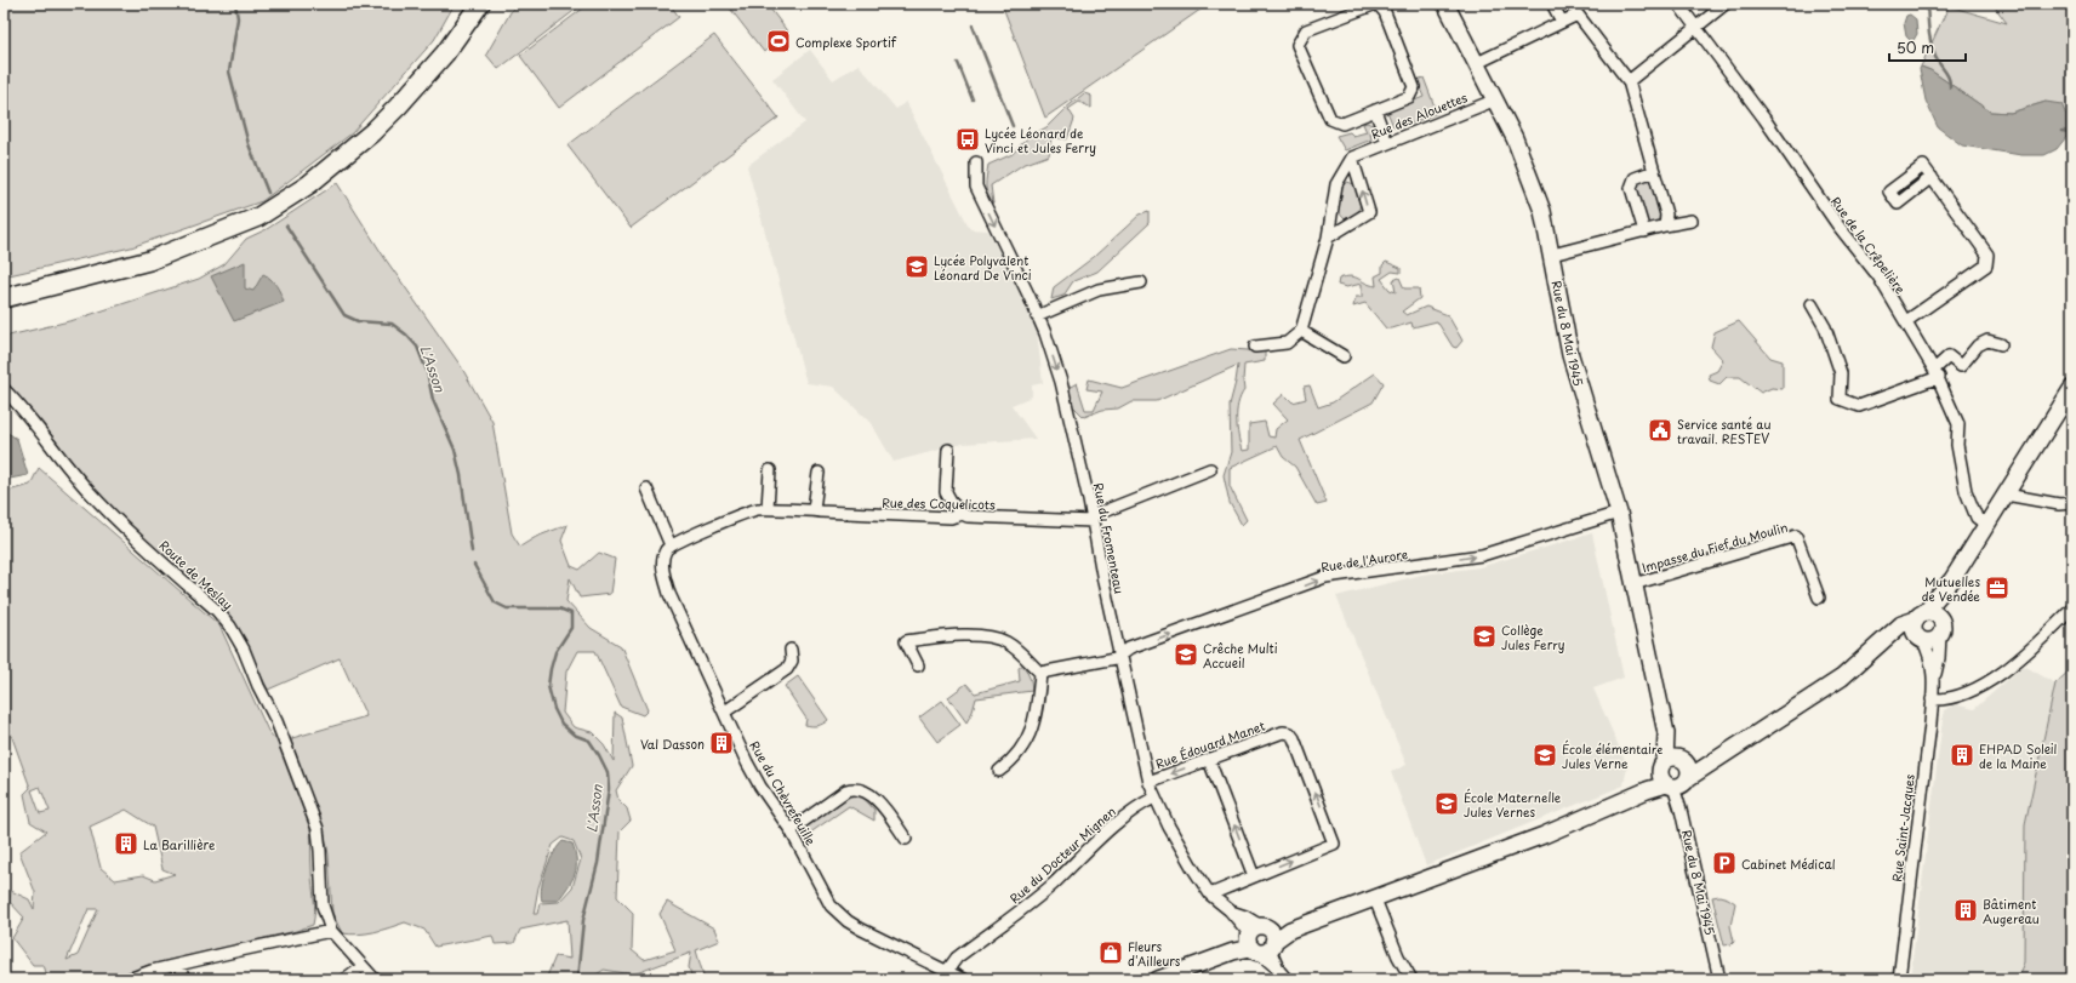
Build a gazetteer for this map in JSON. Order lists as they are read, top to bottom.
{
  "streets": {
    "main road": ["Rue du 8 Mai 1945"],
    "street": [
      "Rue des Alouettes",
      "Rue de la Crêpelière",
      "Rue des Coquelicots",
      "Rue du Fromenteau",
      "Impasse du Fief du Moulin",
      "Rue de l'Aurore",
      "Route de Meslay",
      "Rue Édouard Manet",
      "Rue du Chèvrefeuille",
      "Rue Saint-Jacques",
      "Rue du Docteur Mignen"
    ]
  },
  "crossings": [
    ["Rue des Alouettes", "Rue du 8 Mai 1945"],
    ["Rue du 8 Mai 1945", "Impasse du Fief du Moulin"],
    ["Rue du 8 Mai 1945", "Rue de l'Aurore"],
    ["Rue des Coquelicots", "Rue du Fromenteau"],
    ["Rue des Coquelicots", "Rue du Chèvrefeuille"],
    ["Rue du Fromenteau", "Rue de l'Aurore"],
    ["Rue du Fromenteau", "Rue Édouard Manet"],
    ["Rue du Fromenteau", "Rue du Docteur Mignen"],
    ["Rue du Chèvrefeuille", "Rue du Docteur Mignen"]
  ],
  "one_way": ["Rue du Fromenteau", "Rue de l'Aurore"],
  "water": ["L'Asson"],
  "places": {
    "sports": ["Complexe Sportif"],
    "bus stop": ["Lycée Léonard de Vinci et Jules Ferry"],
    "school or university": [
      "Lycée Polyvalent Léonard De Vinci",
      "Collège Jules Ferry",
      "Crêche Multi Accueil",
      "École élémentaire Jules Verne",
      "École Maternelle Jules Vernes"
    ],
    "public building": ["Service santé au travail. RESTEV"],
    "office": ["Mutuelles de Vendée"],
    "building": [
      "Val Dasson",
      "EHPAD Soleil de la Maine",
      "La Barillière",
      "Bâtiment Augereau"
    ],
    "parking": ["Cabinet Médical"],
    "shop": ["Fleurs d'Ailleurs"]
  },
  "scale_bar": "50 m"
}
